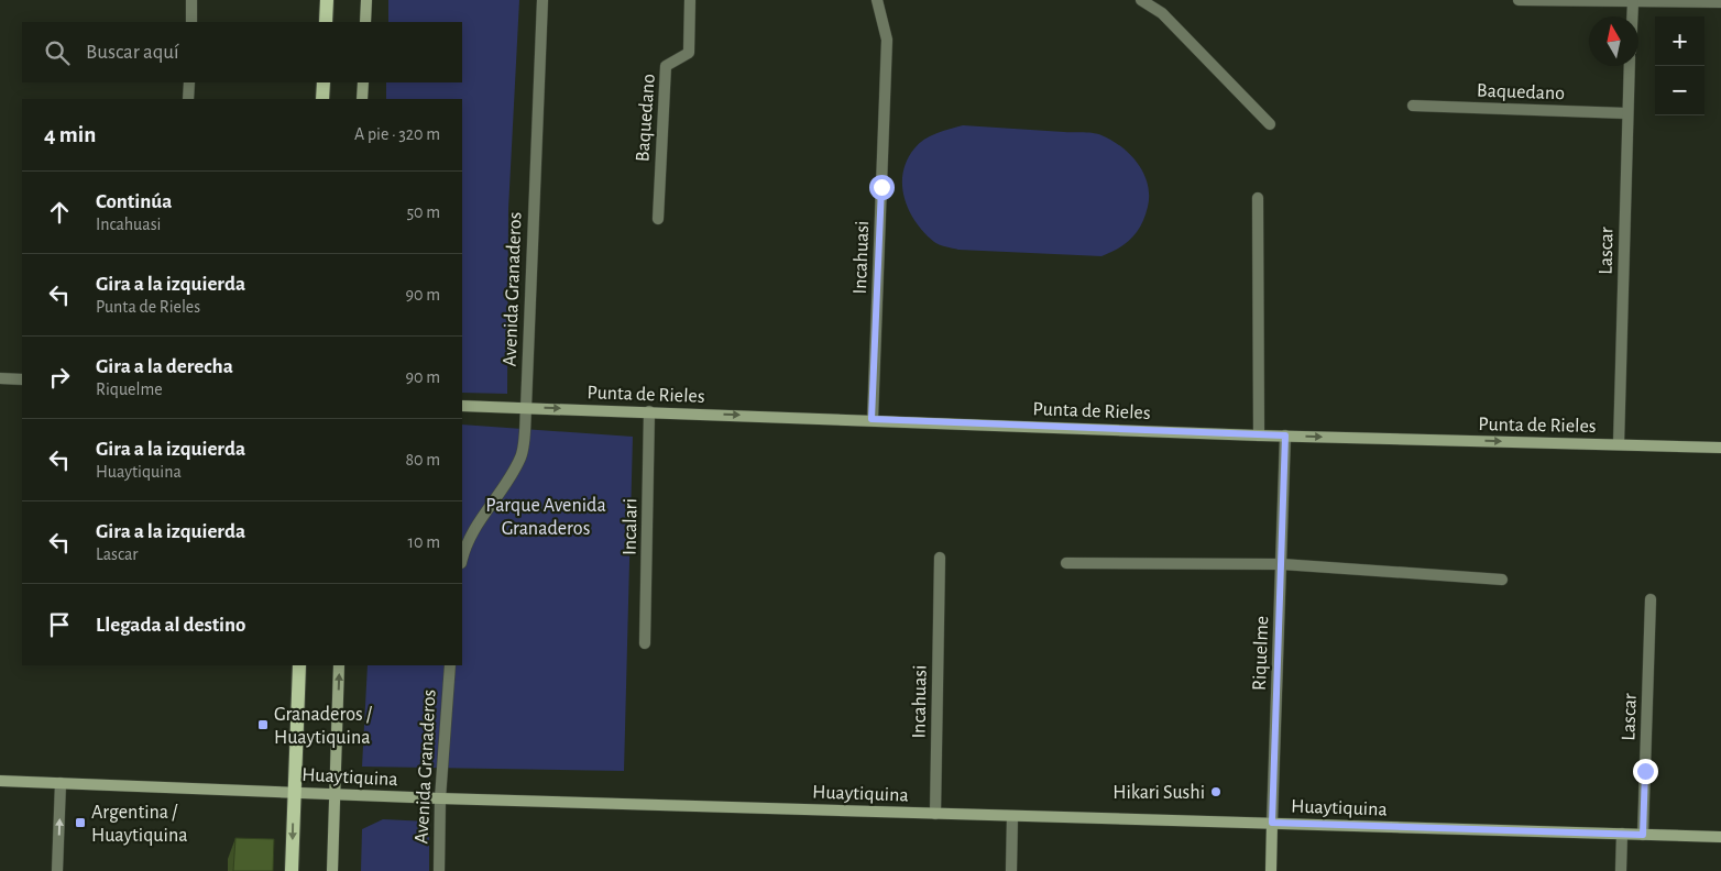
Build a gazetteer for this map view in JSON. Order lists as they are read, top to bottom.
{
  "streets": {
    "street": [
      "Baquedano",
      "Lascar",
      "Incahuasi",
      "Avenida Granaderos",
      "Punta de Rieles",
      "Incalari",
      "Riquelme",
      "Huaytiquina"
    ]
  },
  "crossings": [
    ["Baquedano", "Lascar"],
    ["Lascar", "Punta de Rieles"],
    ["Lascar", "Huaytiquina"],
    ["Incahuasi", "Punta de Rieles"],
    ["Incahuasi", "Huaytiquina"],
    ["Avenida Granaderos", "Punta de Rieles"],
    ["Avenida Granaderos", "Huaytiquina"],
    ["Punta de Rieles", "Incalari"],
    ["Punta de Rieles", "Riquelme"],
    ["Riquelme", "Huaytiquina"]
  ],
  "one_way": ["Punta de Rieles"],
  "parks": ["Parque Avenida Granaderos"],
  "places": {
    "transit": ["Granaderos / Huaytiquina", "Argentina / Huaytiquina"],
    "other": ["Hikari Sushi"]
  },
  "north": "top",
  "page": {
    "map_buttons": ["+", "−"],
    "search": "Buscar aquí",
    "heading": ["4 min", "A pie · 320 m"],
    "list": [
      ["Continúa", "Incahuasi", "50 m"],
      ["Gira a la izquierda", "Punta de Rieles", "90 m"],
      ["Gira a la derecha", "Riquelme", "90 m"],
      ["Gira a la izquierda", "Huaytiquina", "80 m"],
      ["Gira a la izquierda", "Lascar", "10 m"],
      "Llegada al destino"
    ]
  }
}
